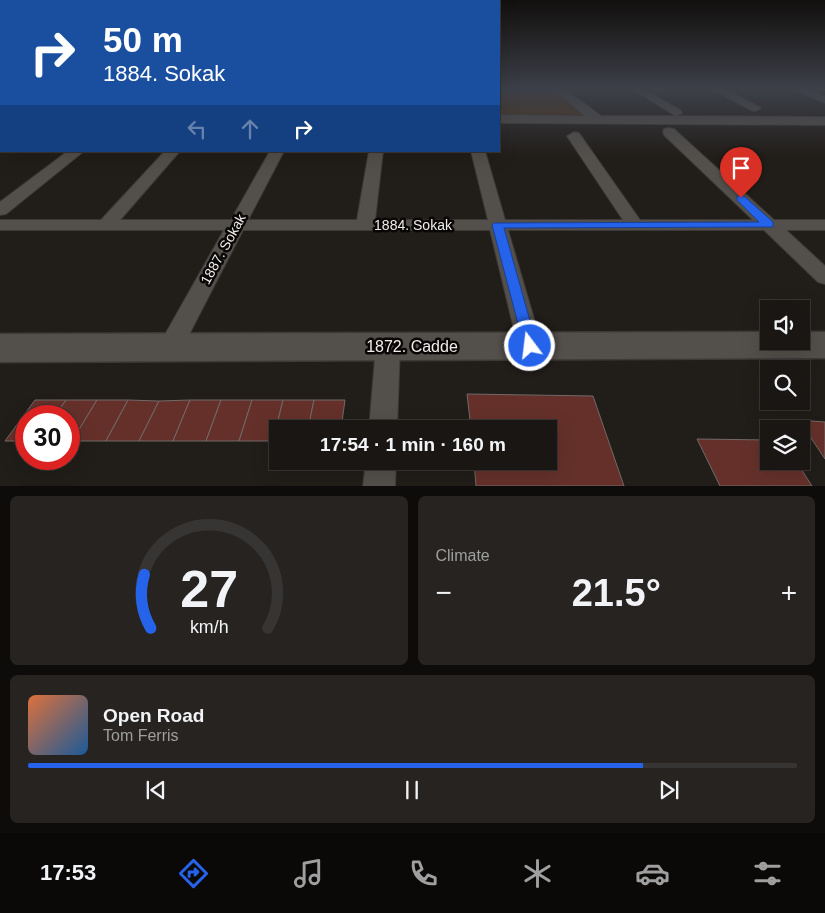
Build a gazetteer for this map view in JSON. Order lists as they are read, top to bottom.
{
  "streets": {
    "street": ["1884. Sokak", "1887. Sokak", "1872. Cadde"]
  },
  "crossings": [
    ["1884. Sokak", "1887. Sokak"],
    ["1887. Sokak", "1872. Cadde"]
  ],
  "page": {
    "turn": ["50 m", "1884. Sokak"],
    "limit": "30",
    "trip": "17:54 · 1 min · 160 m",
    "tile": "Climate",
    "heat": ["−", "21.5°", "+"],
    "song": ["Open Road", "Tom Ferris"],
    "tabs": "17:53",
    "gauge": ["27", "km/h"]
  }
}
